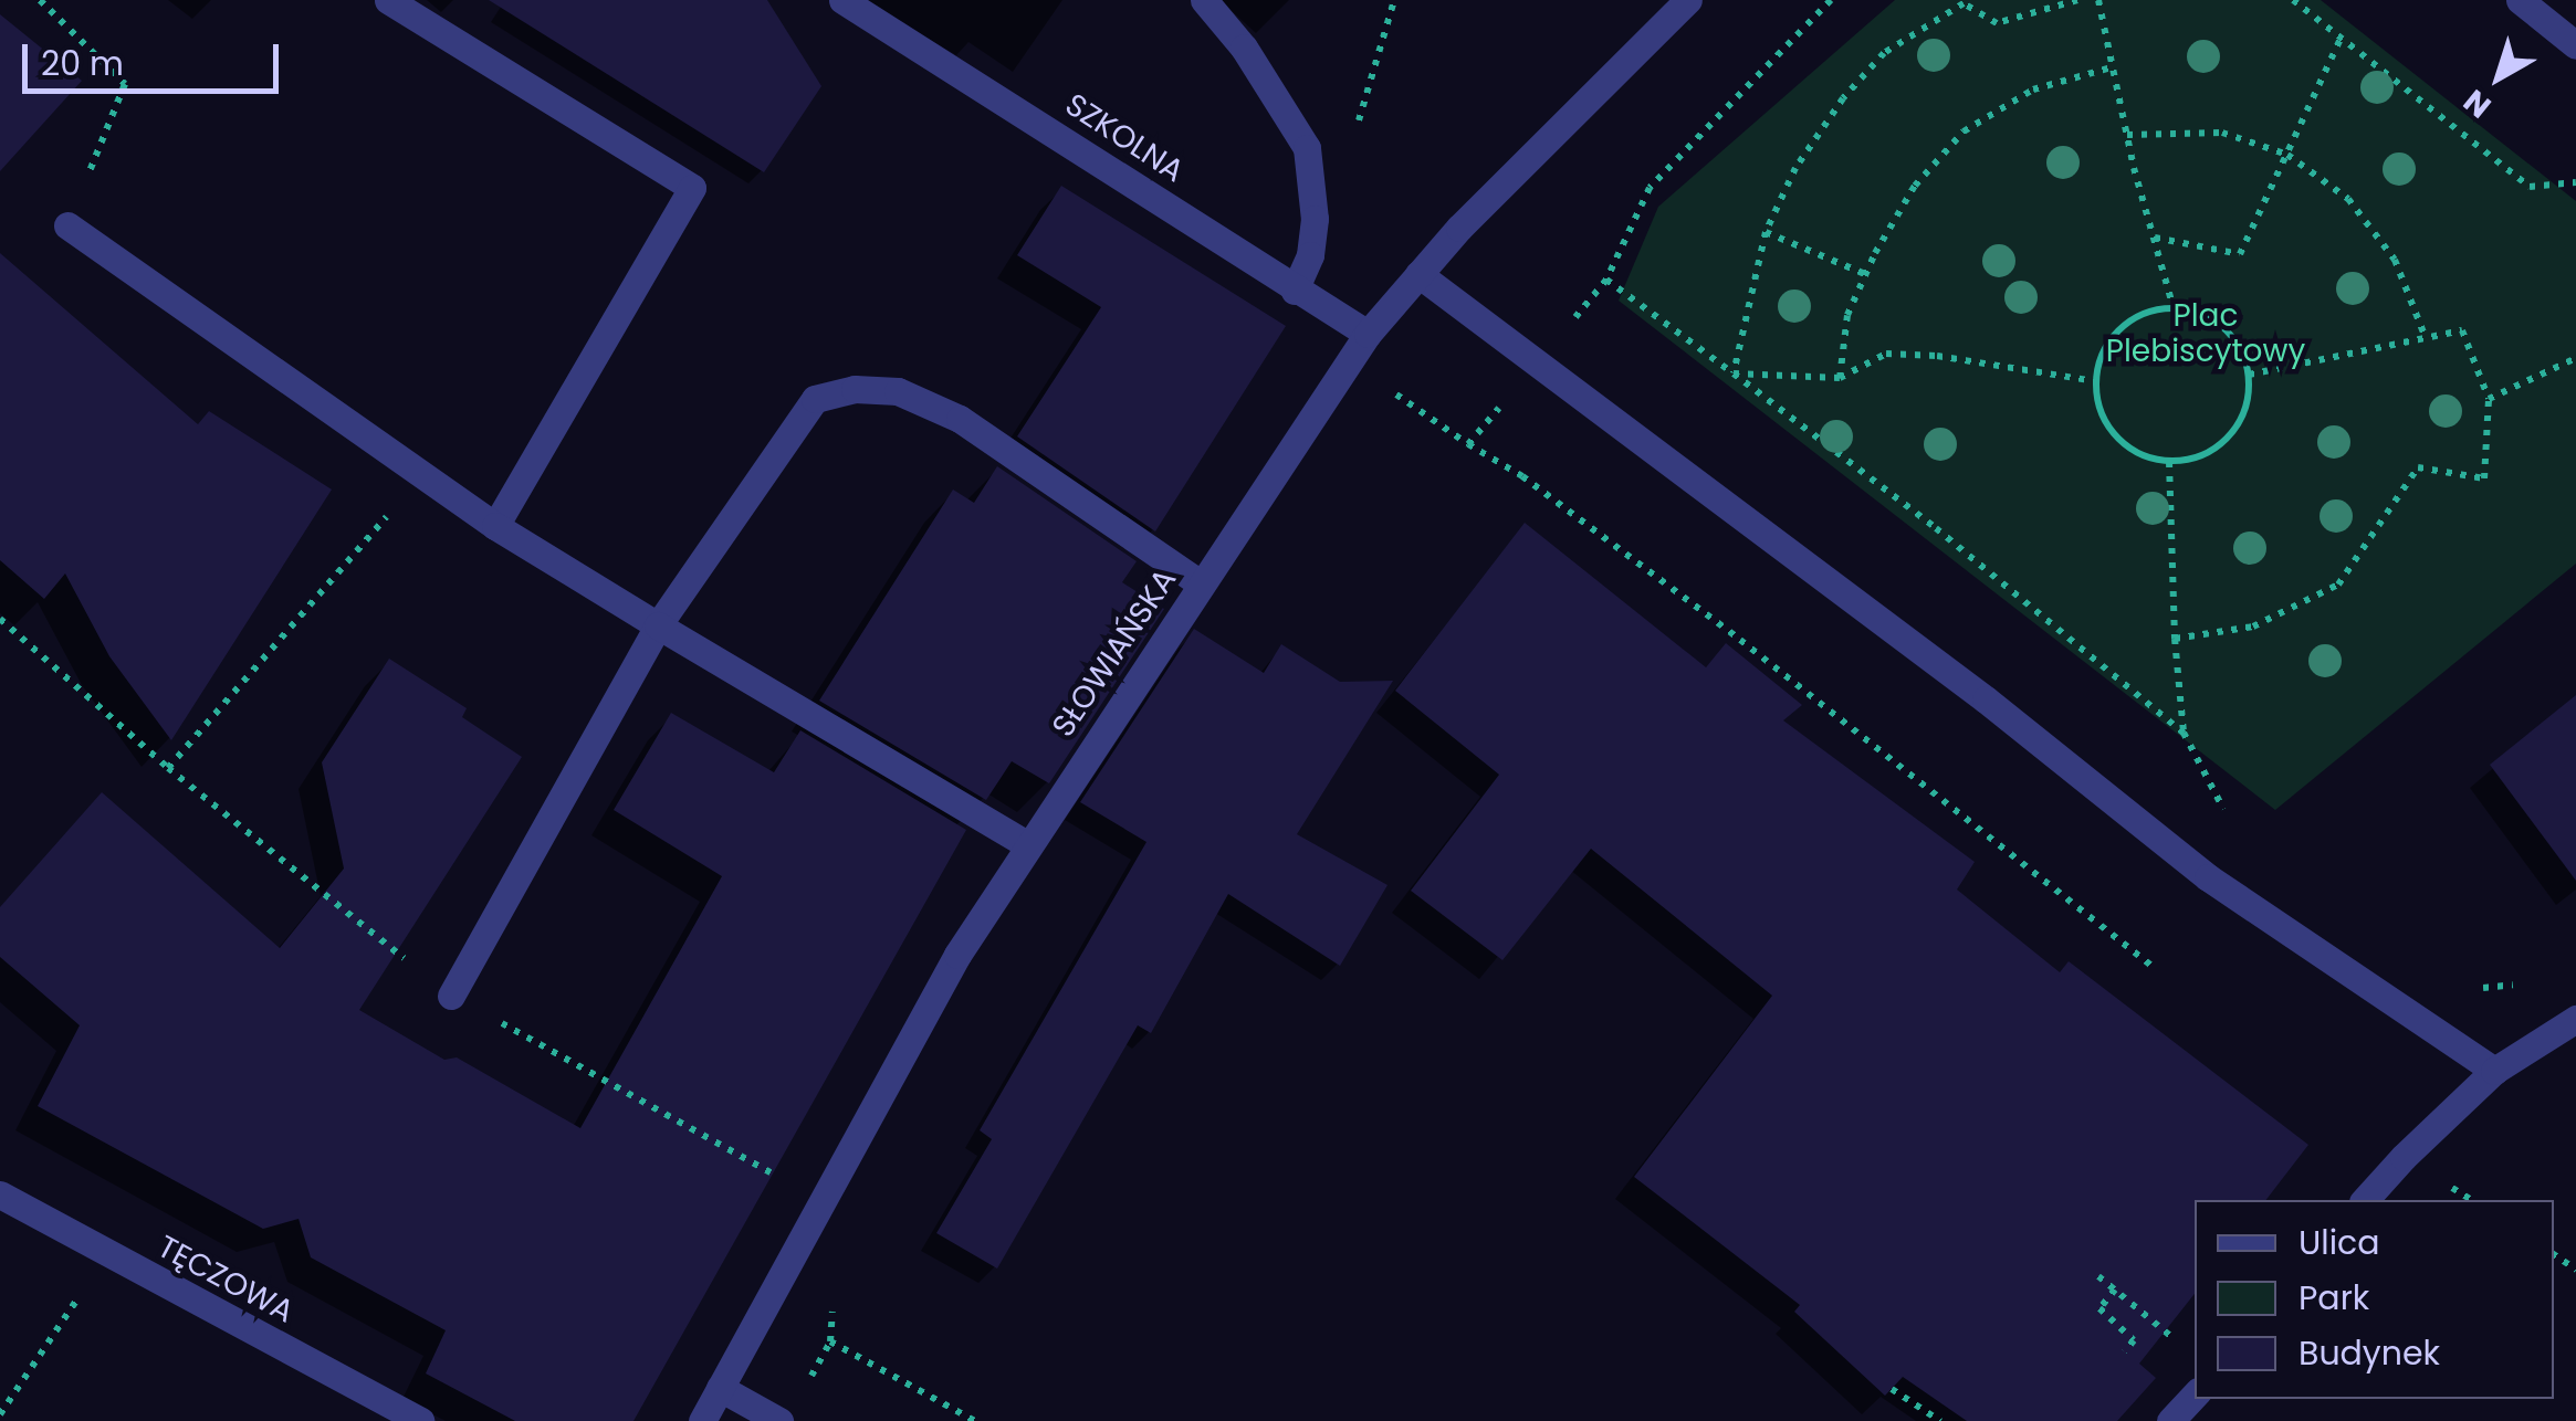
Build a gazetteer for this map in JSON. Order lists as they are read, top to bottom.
{
  "streets": {
    "street": ["SZKOLNA", "SŁOWIAŃSKA", "TĘCZOWA"]
  },
  "crossings": [
    ["SZKOLNA", "SŁOWIAŃSKA"]
  ],
  "parks": ["Plac Plebiscytowy"],
  "legend": ["Ulica", "Park", "Budynek"],
  "scale_bar": "20 m",
  "north": "bottom left"
}
